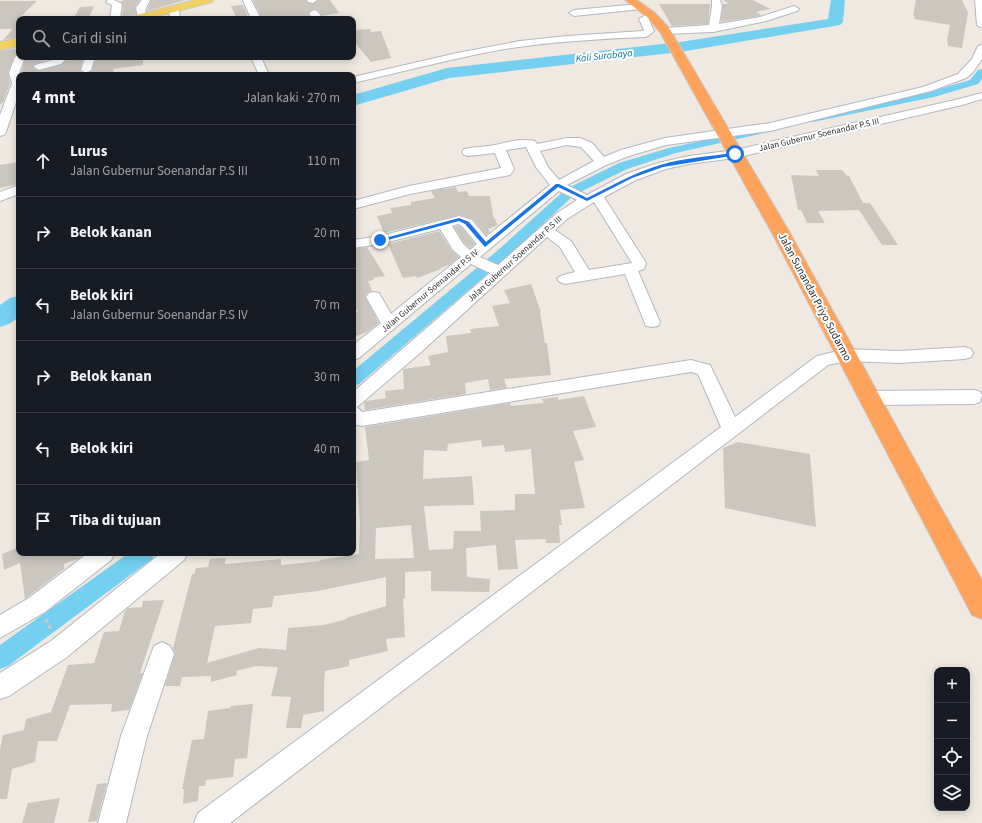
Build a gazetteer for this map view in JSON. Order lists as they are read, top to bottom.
{
  "streets": {
    "highway": ["Jalan Sunandar Priyo Sudarmo"],
    "street": ["Jalan Gubernur Soenandar P.S III", "Jalan Gubernur Soenandar P.S IV"]
  },
  "crossings": [
    ["Jalan Gubernur Soenandar P.S III", "Jalan Sunandar Priyo Sudarmo"],
    ["Jalan Gubernur Soenandar P.S IV", "Jalan Sunandar Priyo Sudarmo"]
  ],
  "water": ["Kali Surabaya"],
  "page": {
    "search": "Cari di sini",
    "heading": ["4 mnt", "Jalan kaki · 270 m"],
    "list": [
      ["Lurus", "Jalan Gubernur Soenandar P.S III", "110 m"],
      ["Belok kanan", "20 m"],
      ["Belok kiri", "Jalan Gubernur Soenandar P.S IV", "70 m"],
      ["Belok kanan", "30 m"],
      ["Belok kiri", "40 m"],
      "Tiba di tujuan"
    ],
    "map_buttons": ["+", "−"]
  }
}
